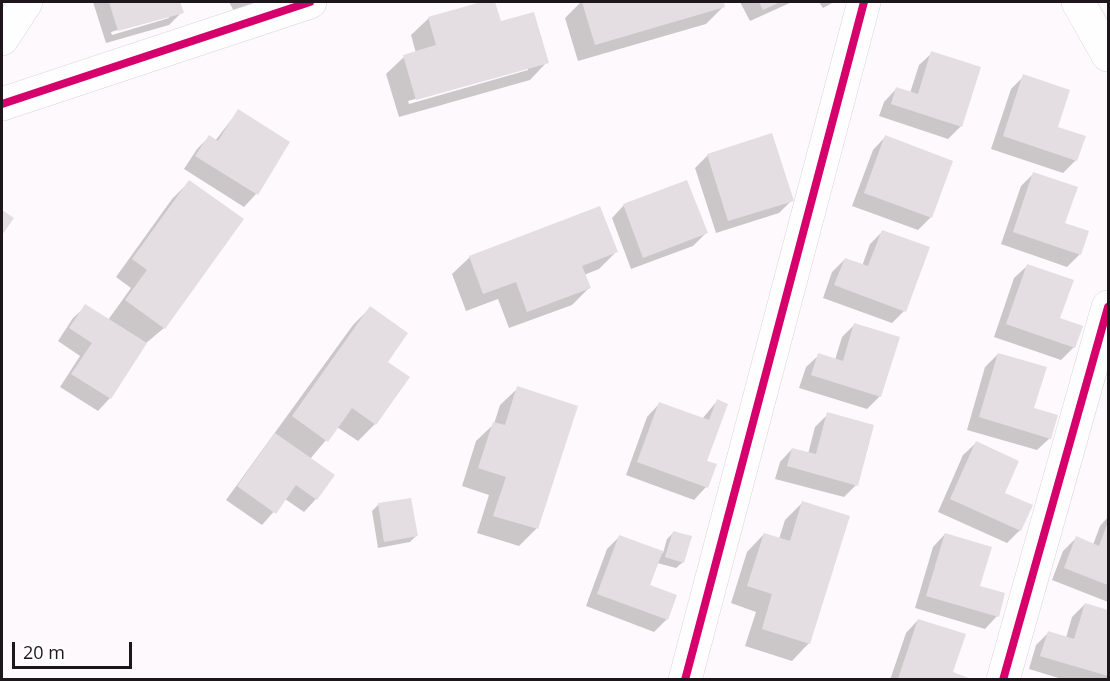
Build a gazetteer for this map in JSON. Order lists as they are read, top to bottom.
{
  "scale_bar": "20 m"
}
